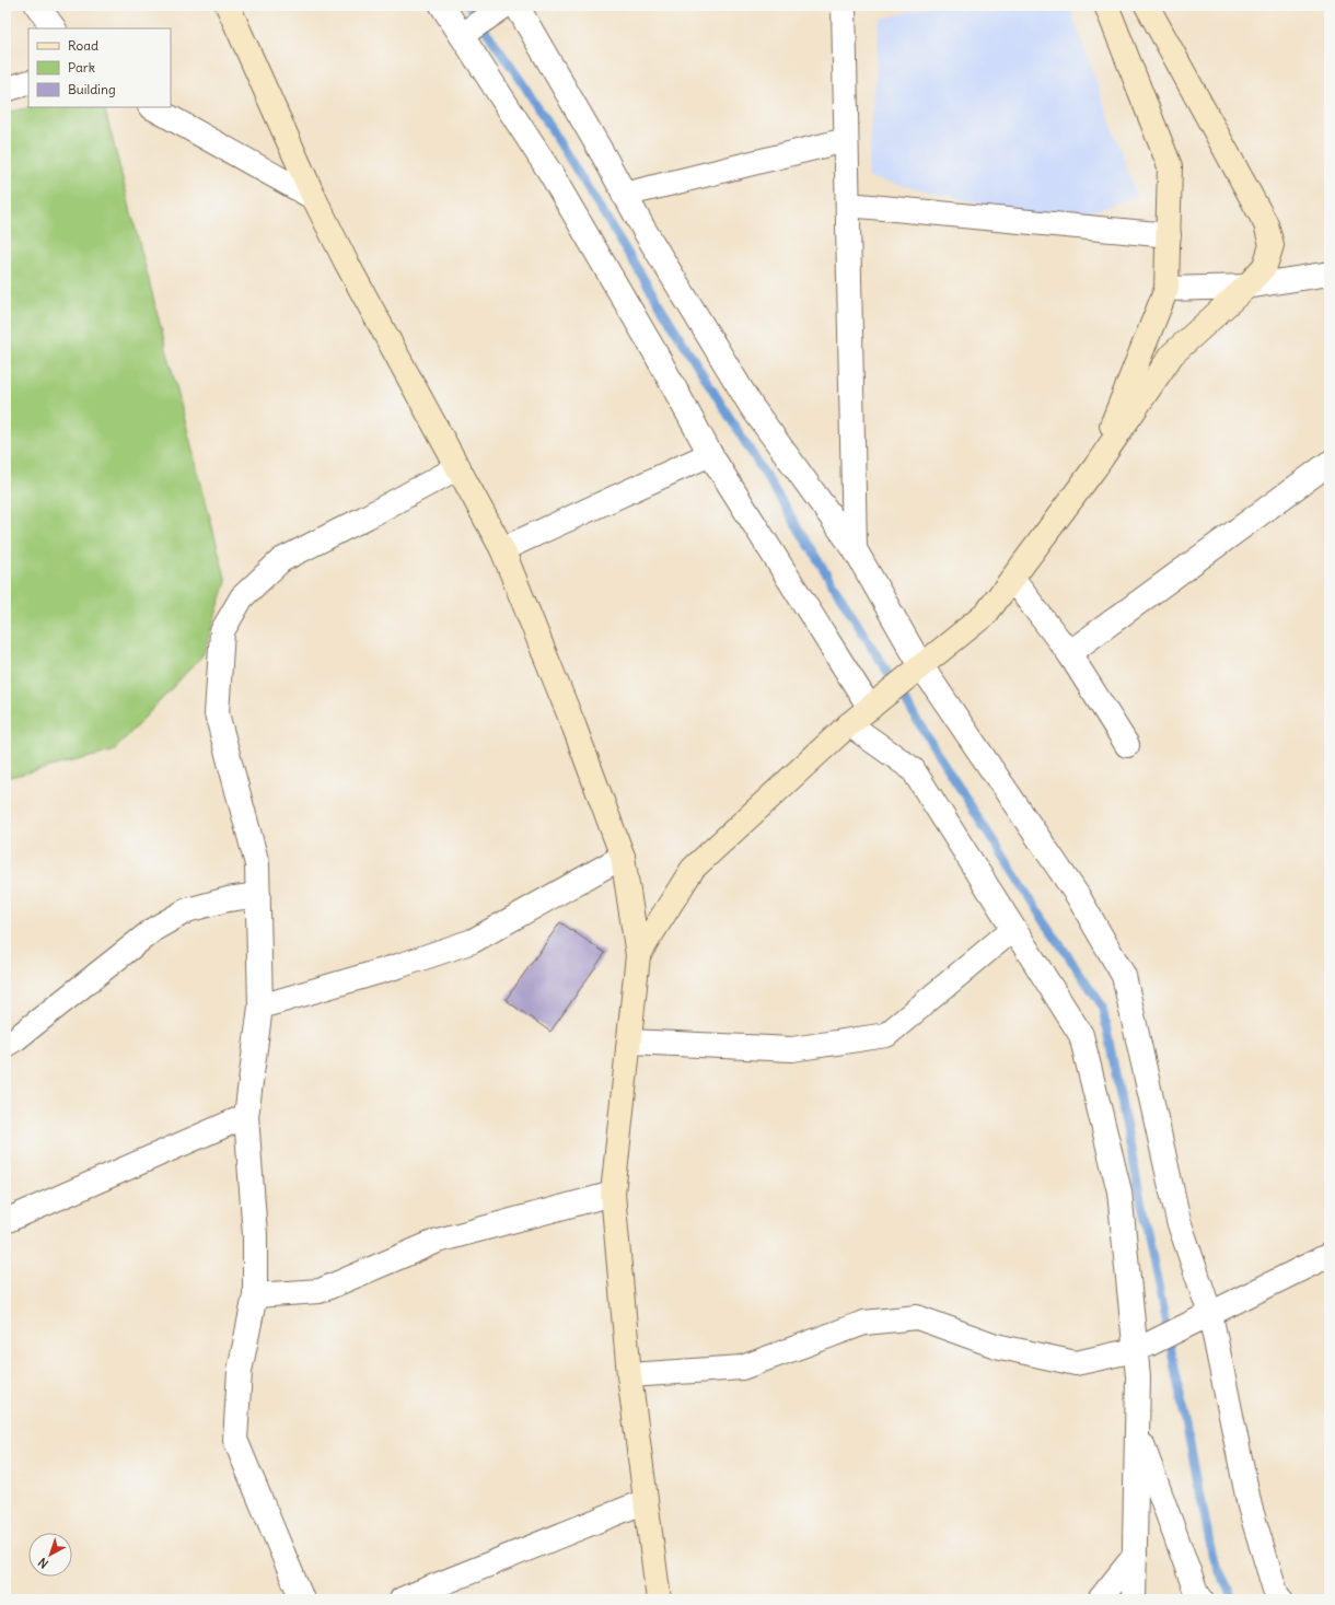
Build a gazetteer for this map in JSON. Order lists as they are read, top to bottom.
{
  "legend": ["Road", "Park", "Building"],
  "north": "bottom left"
}
